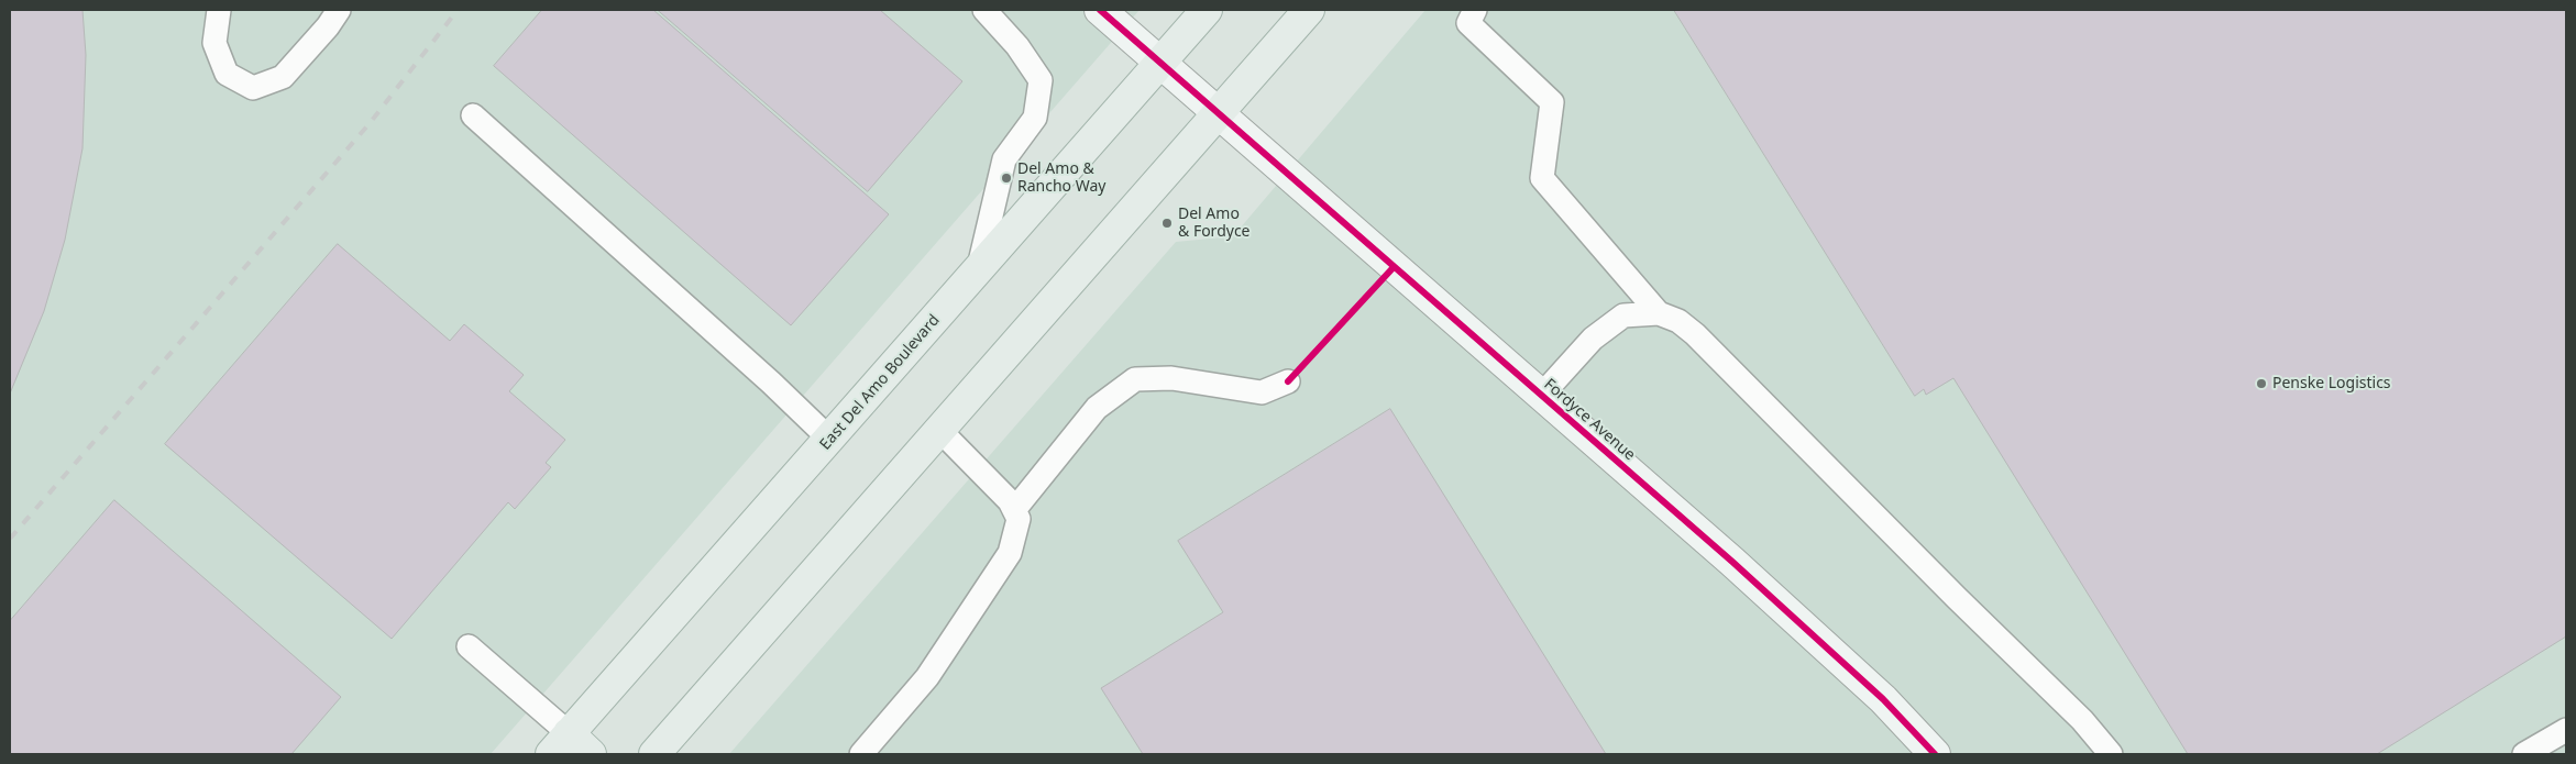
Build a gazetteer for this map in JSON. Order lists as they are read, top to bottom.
{
  "streets": {
    "main road": ["East Del Amo Boulevard"],
    "street": ["Fordyce Avenue"]
  },
  "crossings": [
    ["East Del Amo Boulevard", "Fordyce Avenue"]
  ],
  "places": ["Del Amo & Rancho Way", "Del Amo & Fordyce", "Penske Logistics"]
}
